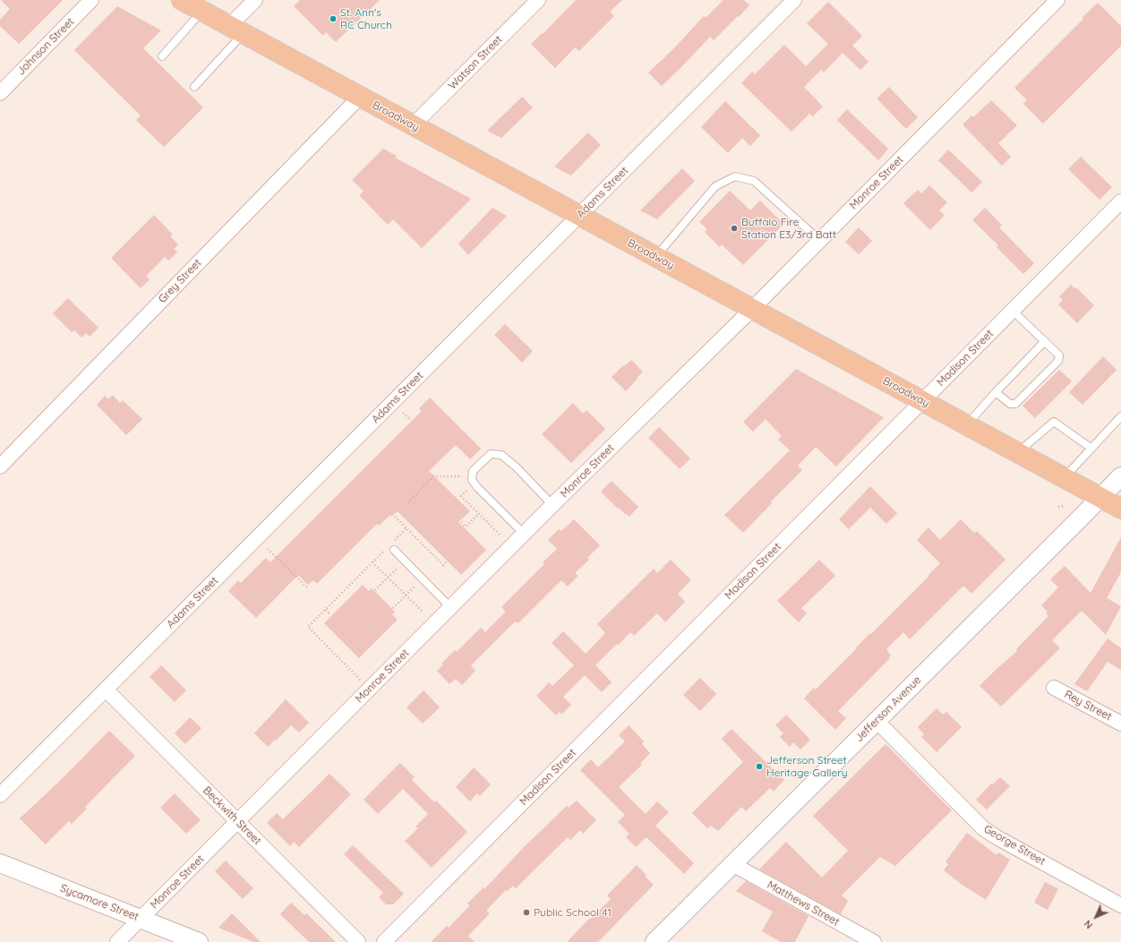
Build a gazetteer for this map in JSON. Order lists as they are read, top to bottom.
{
  "streets": {
    "main road": ["Broadway"],
    "street": [
      "Johnson Street",
      "Watson Street",
      "Monroe Street",
      "Adams Street",
      "Grey Street",
      "Madison Street",
      "Rey Street",
      "Jefferson Avenue",
      "Beckwith Street",
      "George Street",
      "Sycamore Street",
      "Matthews Street"
    ]
  },
  "crossings": [
    ["Watson Street", "Broadway"],
    ["Broadway", "Monroe Street"],
    ["Broadway", "Adams Street"],
    ["Broadway", "Grey Street"],
    ["Broadway", "Madison Street"],
    ["Broadway", "Jefferson Avenue"],
    ["Monroe Street", "Beckwith Street"],
    ["Monroe Street", "Sycamore Street"],
    ["Adams Street", "Beckwith Street"],
    ["Jefferson Avenue", "George Street"],
    ["Jefferson Avenue", "Matthews Street"]
  ],
  "places": [
    "St. Ann's RC Church",
    "Buffalo Fire Station E3/3rd Batt",
    "Jefferson Street Heritage Gallery",
    "Public School 41"
  ],
  "north": "bottom left"
}
